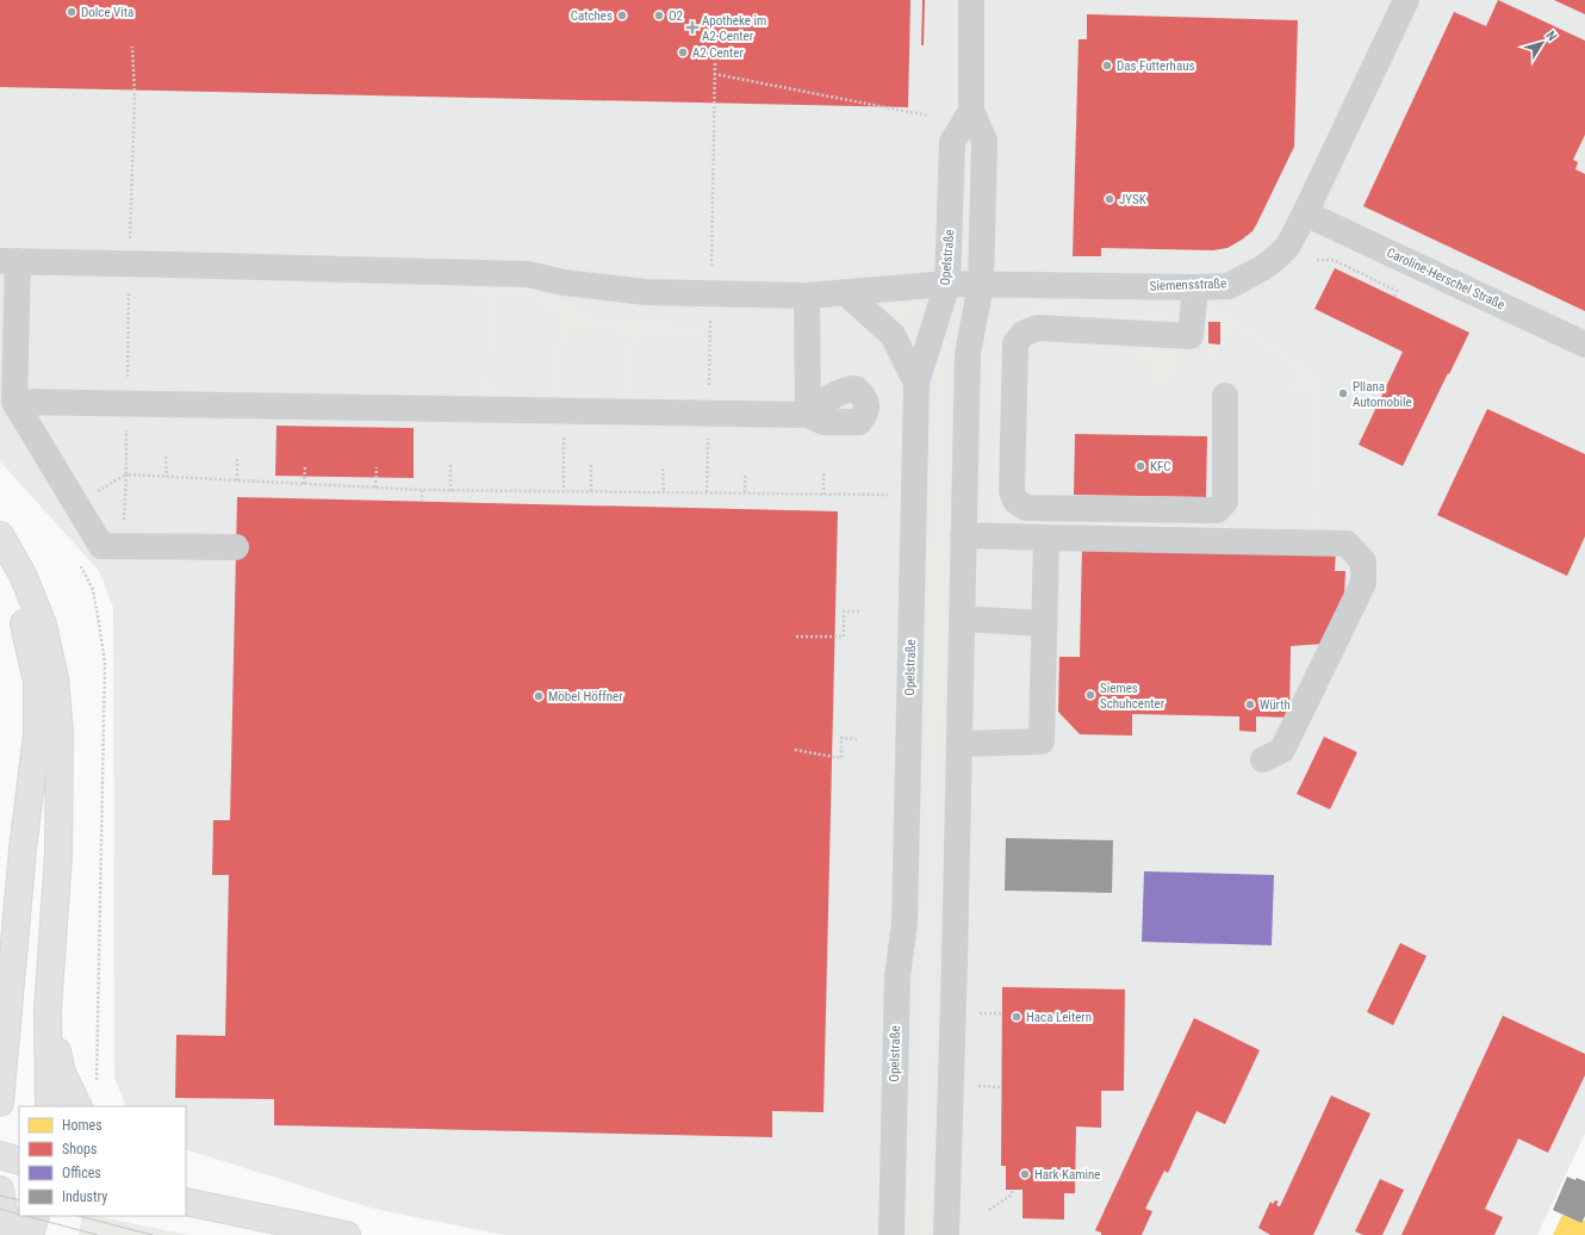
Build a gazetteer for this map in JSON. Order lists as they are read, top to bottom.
{
  "streets": {
    "street": ["Opelstraße", "Caroline-Herschel Straße", "Siemensstraße"]
  },
  "crossings": [
    ["Opelstraße", "Siemensstraße"],
    ["Caroline-Herschel Straße", "Siemensstraße"]
  ],
  "places": {
    "other": [
      "Dolce Vita",
      "Catches",
      "O2",
      "A2 Center",
      "Das Futterhaus",
      "JYSK",
      "Pllana Automobile",
      "KFC",
      "Siemes Schuhcenter",
      "Möbel Höffner",
      "Würth",
      "Haca Leitern",
      "Hark Kamine"
    ],
    "health": ["Apotheke im A2-Center"]
  },
  "legend": [
    "Homes",
    "Shops",
    "Offices",
    "Industry"
  ],
  "north": "top right"
}
